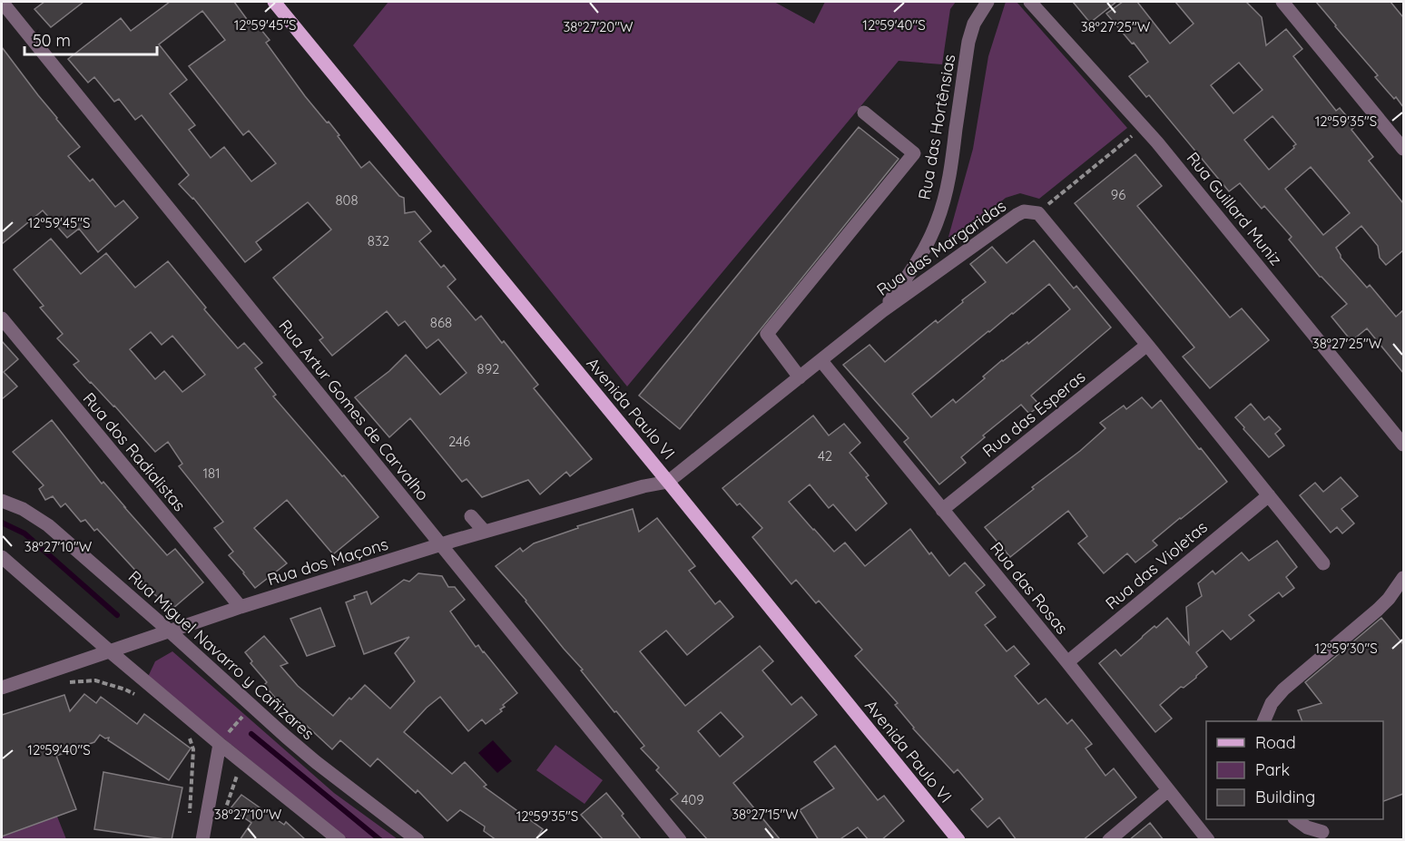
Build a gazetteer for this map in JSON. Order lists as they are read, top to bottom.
{
  "streets": {
    "main road": ["Avenida Paulo VI"],
    "street": [
      "Rua das Hortênsias",
      "Rua Guillard Muniz",
      "Rua das Margaridas",
      "Rua Artur Gomes de Carvalho",
      "Rua das Esperas",
      "Rua dos Radialistas",
      "Rua dos Maçons",
      "Rua das Violetas",
      "Rua das Rosas",
      "Rua Miguel Navarro y Cañizares"
    ]
  },
  "crossings": [
    ["Rua das Hortênsias", "Rua das Margaridas"],
    ["Rua das Margaridas", "Avenida Paulo VI"],
    ["Rua das Margaridas", "Rua dos Maçons"],
    ["Rua das Margaridas", "Rua das Rosas"],
    ["Avenida Paulo VI", "Rua dos Maçons"],
    ["Rua Artur Gomes de Carvalho", "Rua dos Maçons"],
    ["Rua das Esperas", "Rua das Rosas"],
    ["Rua dos Radialistas", "Rua dos Maçons"],
    ["Rua dos Maçons", "Rua Miguel Navarro y Cañizares"],
    ["Rua das Violetas", "Rua das Rosas"]
  ],
  "house_numbers": [
    "96",
    "808",
    "832",
    "868",
    "892",
    "246",
    "42",
    "181",
    "409"
  ],
  "legend": ["Road", "Park", "Building"],
  "scale_bar": "50 m",
  "coordinates": [
    "12°59'45\"S",
    "12°59'40\"S",
    "38°27'25\"W",
    "38°27'20\"W",
    "12°59'35\"S",
    "38°27'10\"W",
    "12°59'30\"S",
    "38°27'15\"W"
  ]
}
